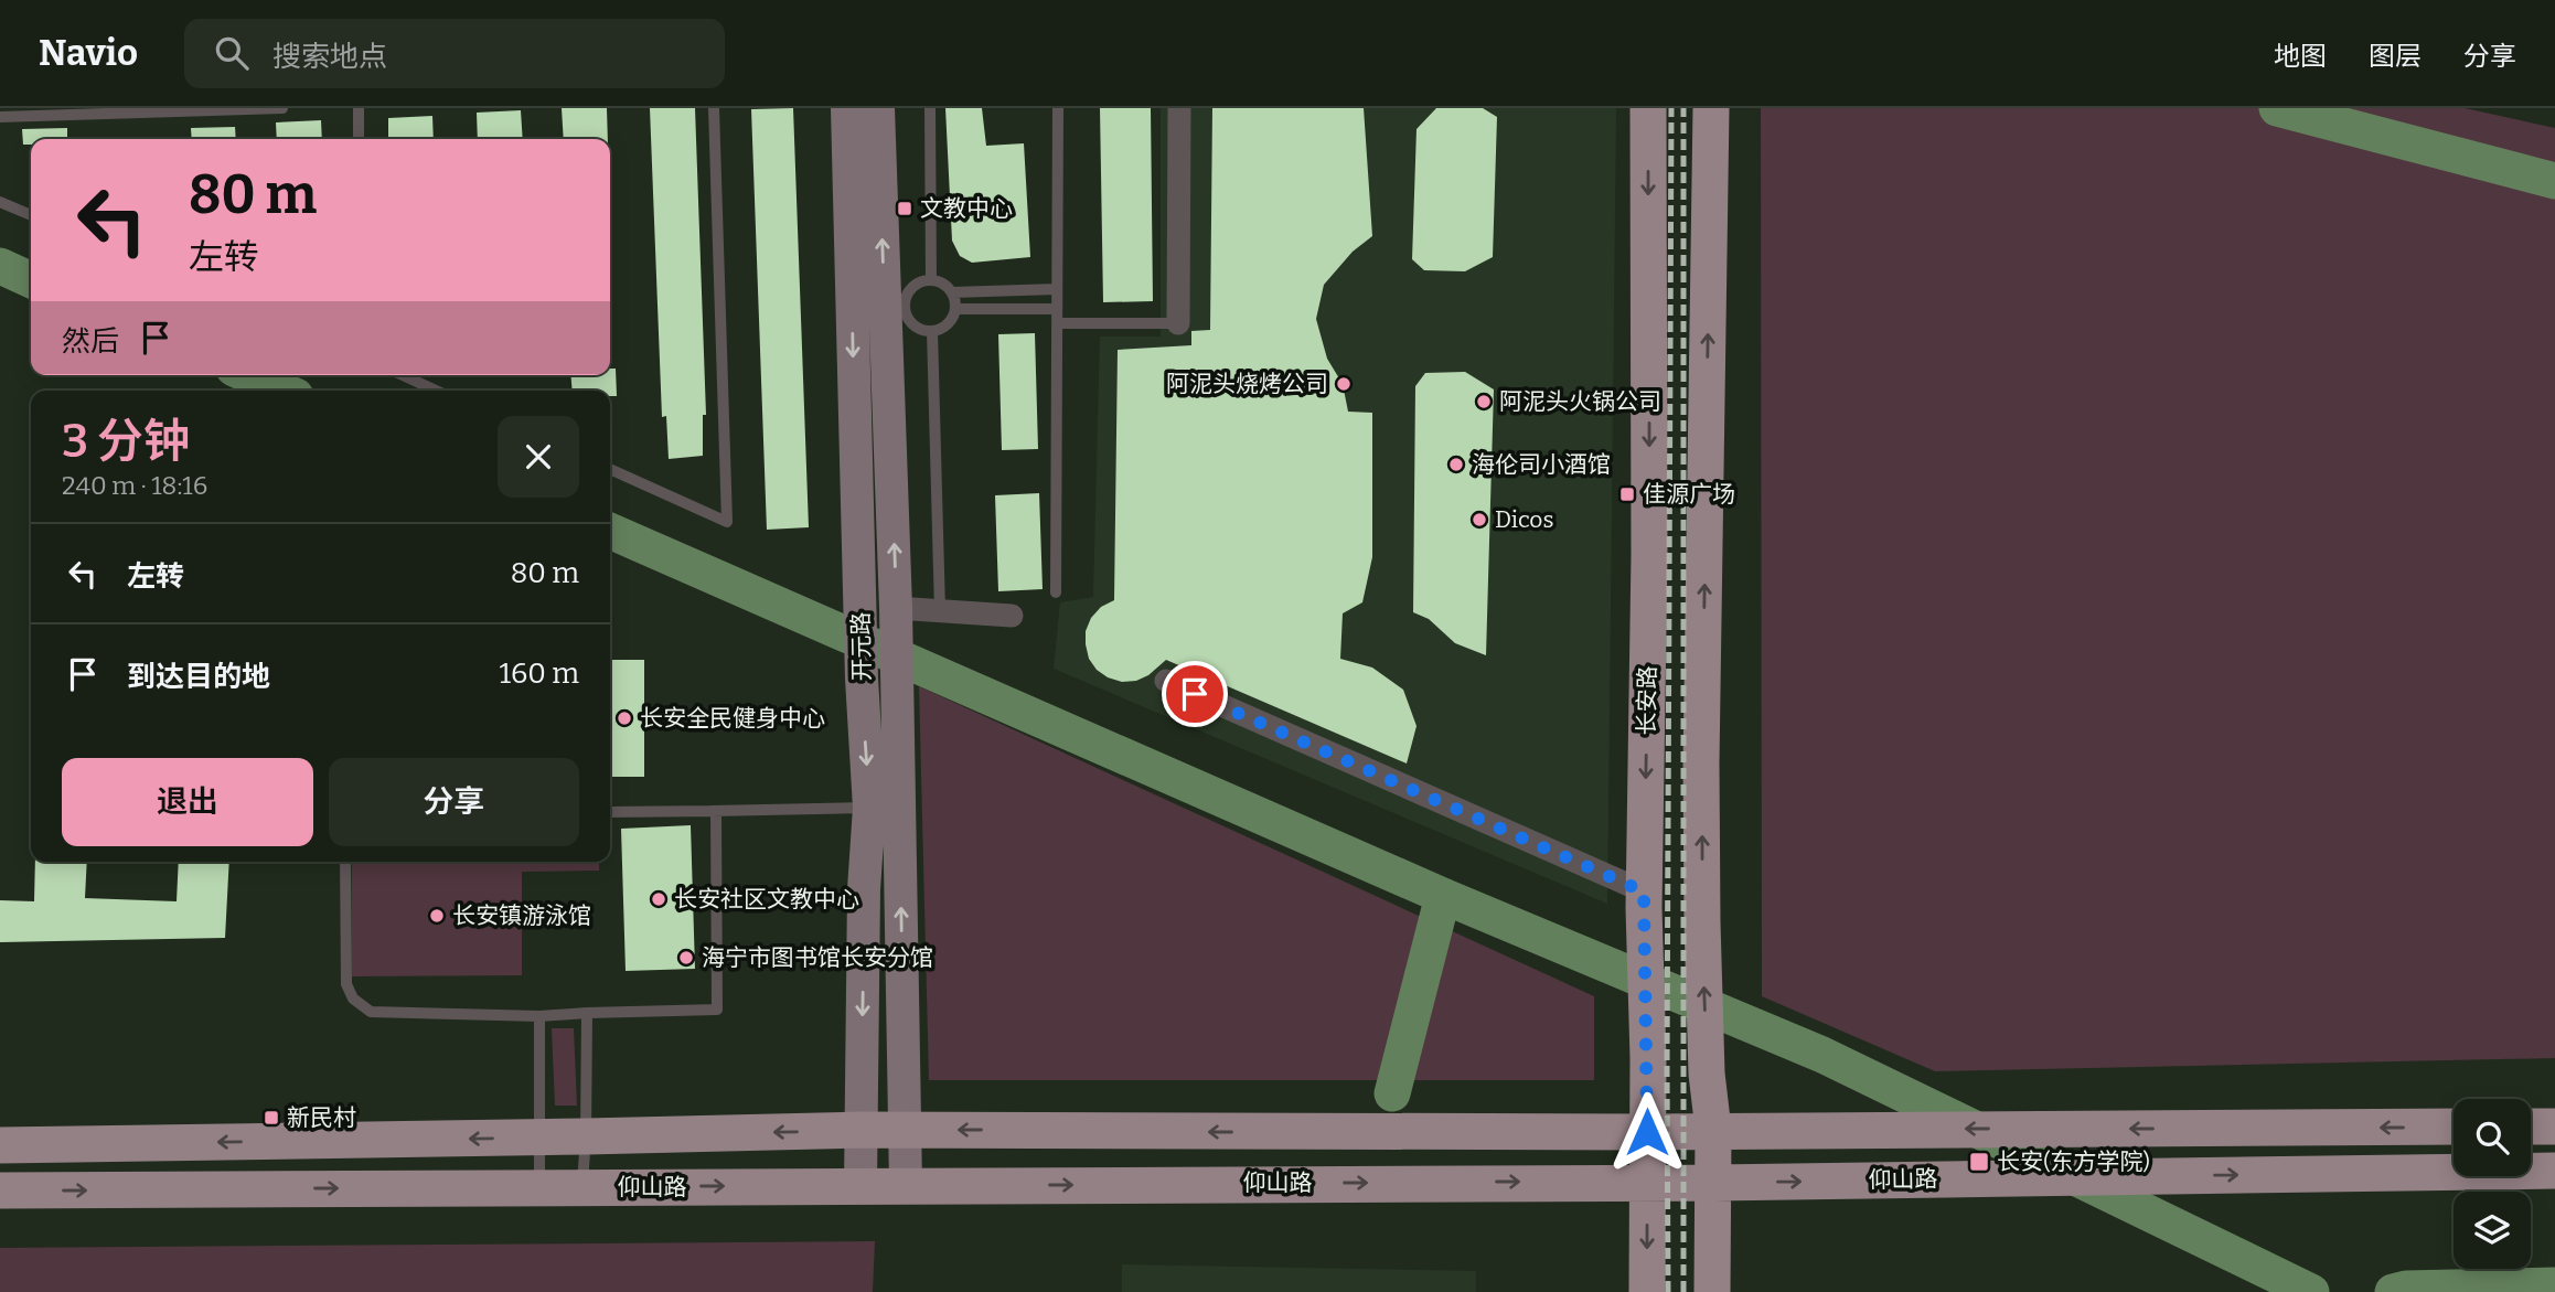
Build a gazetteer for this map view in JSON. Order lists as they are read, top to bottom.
{
  "streets": {
    "main road": ["开元路", "长安路", "仰山路"]
  },
  "crossings": [
    ["开元路", "仰山路"],
    ["长安路", "仰山路"]
  ],
  "places": {
    "transit": [
      "文教中心",
      "佳源广场",
      "新民村",
      "长安(东方学院)"
    ],
    "other": [
      "阿泥头烧烤公司",
      "阿泥头火锅公司",
      "海伦司小酒馆",
      "Dicos",
      "长安全民健身中心",
      "长安社区文教中心",
      "长安镇游泳馆",
      "海宁市图书馆长安分馆"
    ]
  },
  "page": {
    "header": "Navio",
    "search": "搜索地点",
    "nav": ["地图", "图层", "分享"],
    "turn": ["80 m", "左转"],
    "then": "然后",
    "heading": ["3 分钟", "240 m · 18:16"],
    "list": [
      {
        "name": "左转",
        "value": "80 m"
      },
      {
        "name": "到达目的地",
        "value": "160 m"
      }
    ],
    "buttons": ["退出", "分享"]
  }
}
